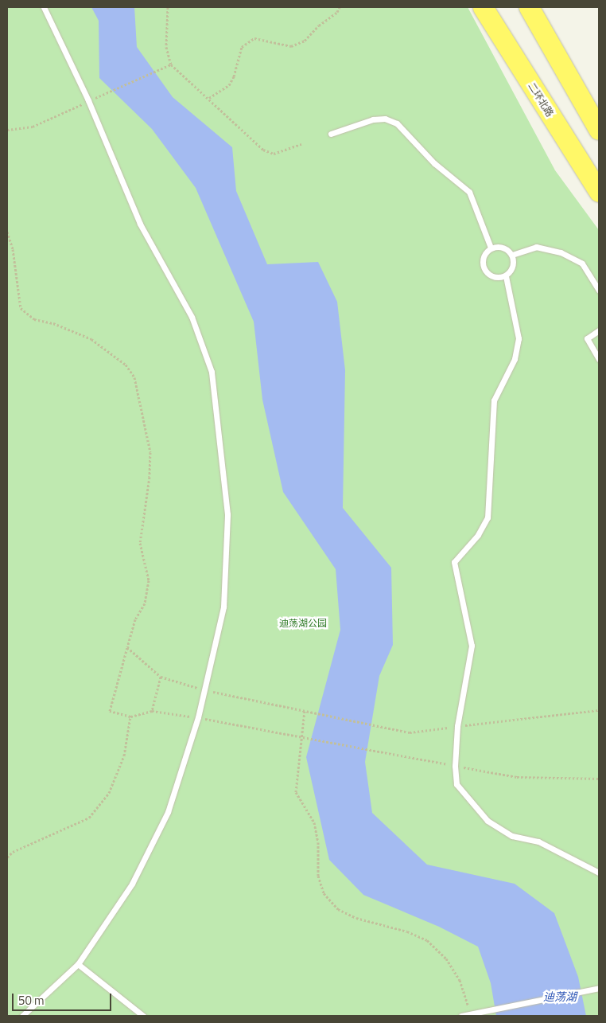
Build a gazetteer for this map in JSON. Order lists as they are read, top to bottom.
{
  "streets": {
    "highway": ["二环北路"]
  },
  "water": ["迪荡湖"],
  "parks": ["迪荡湖公园"],
  "scale_bar": "50 m"
}
